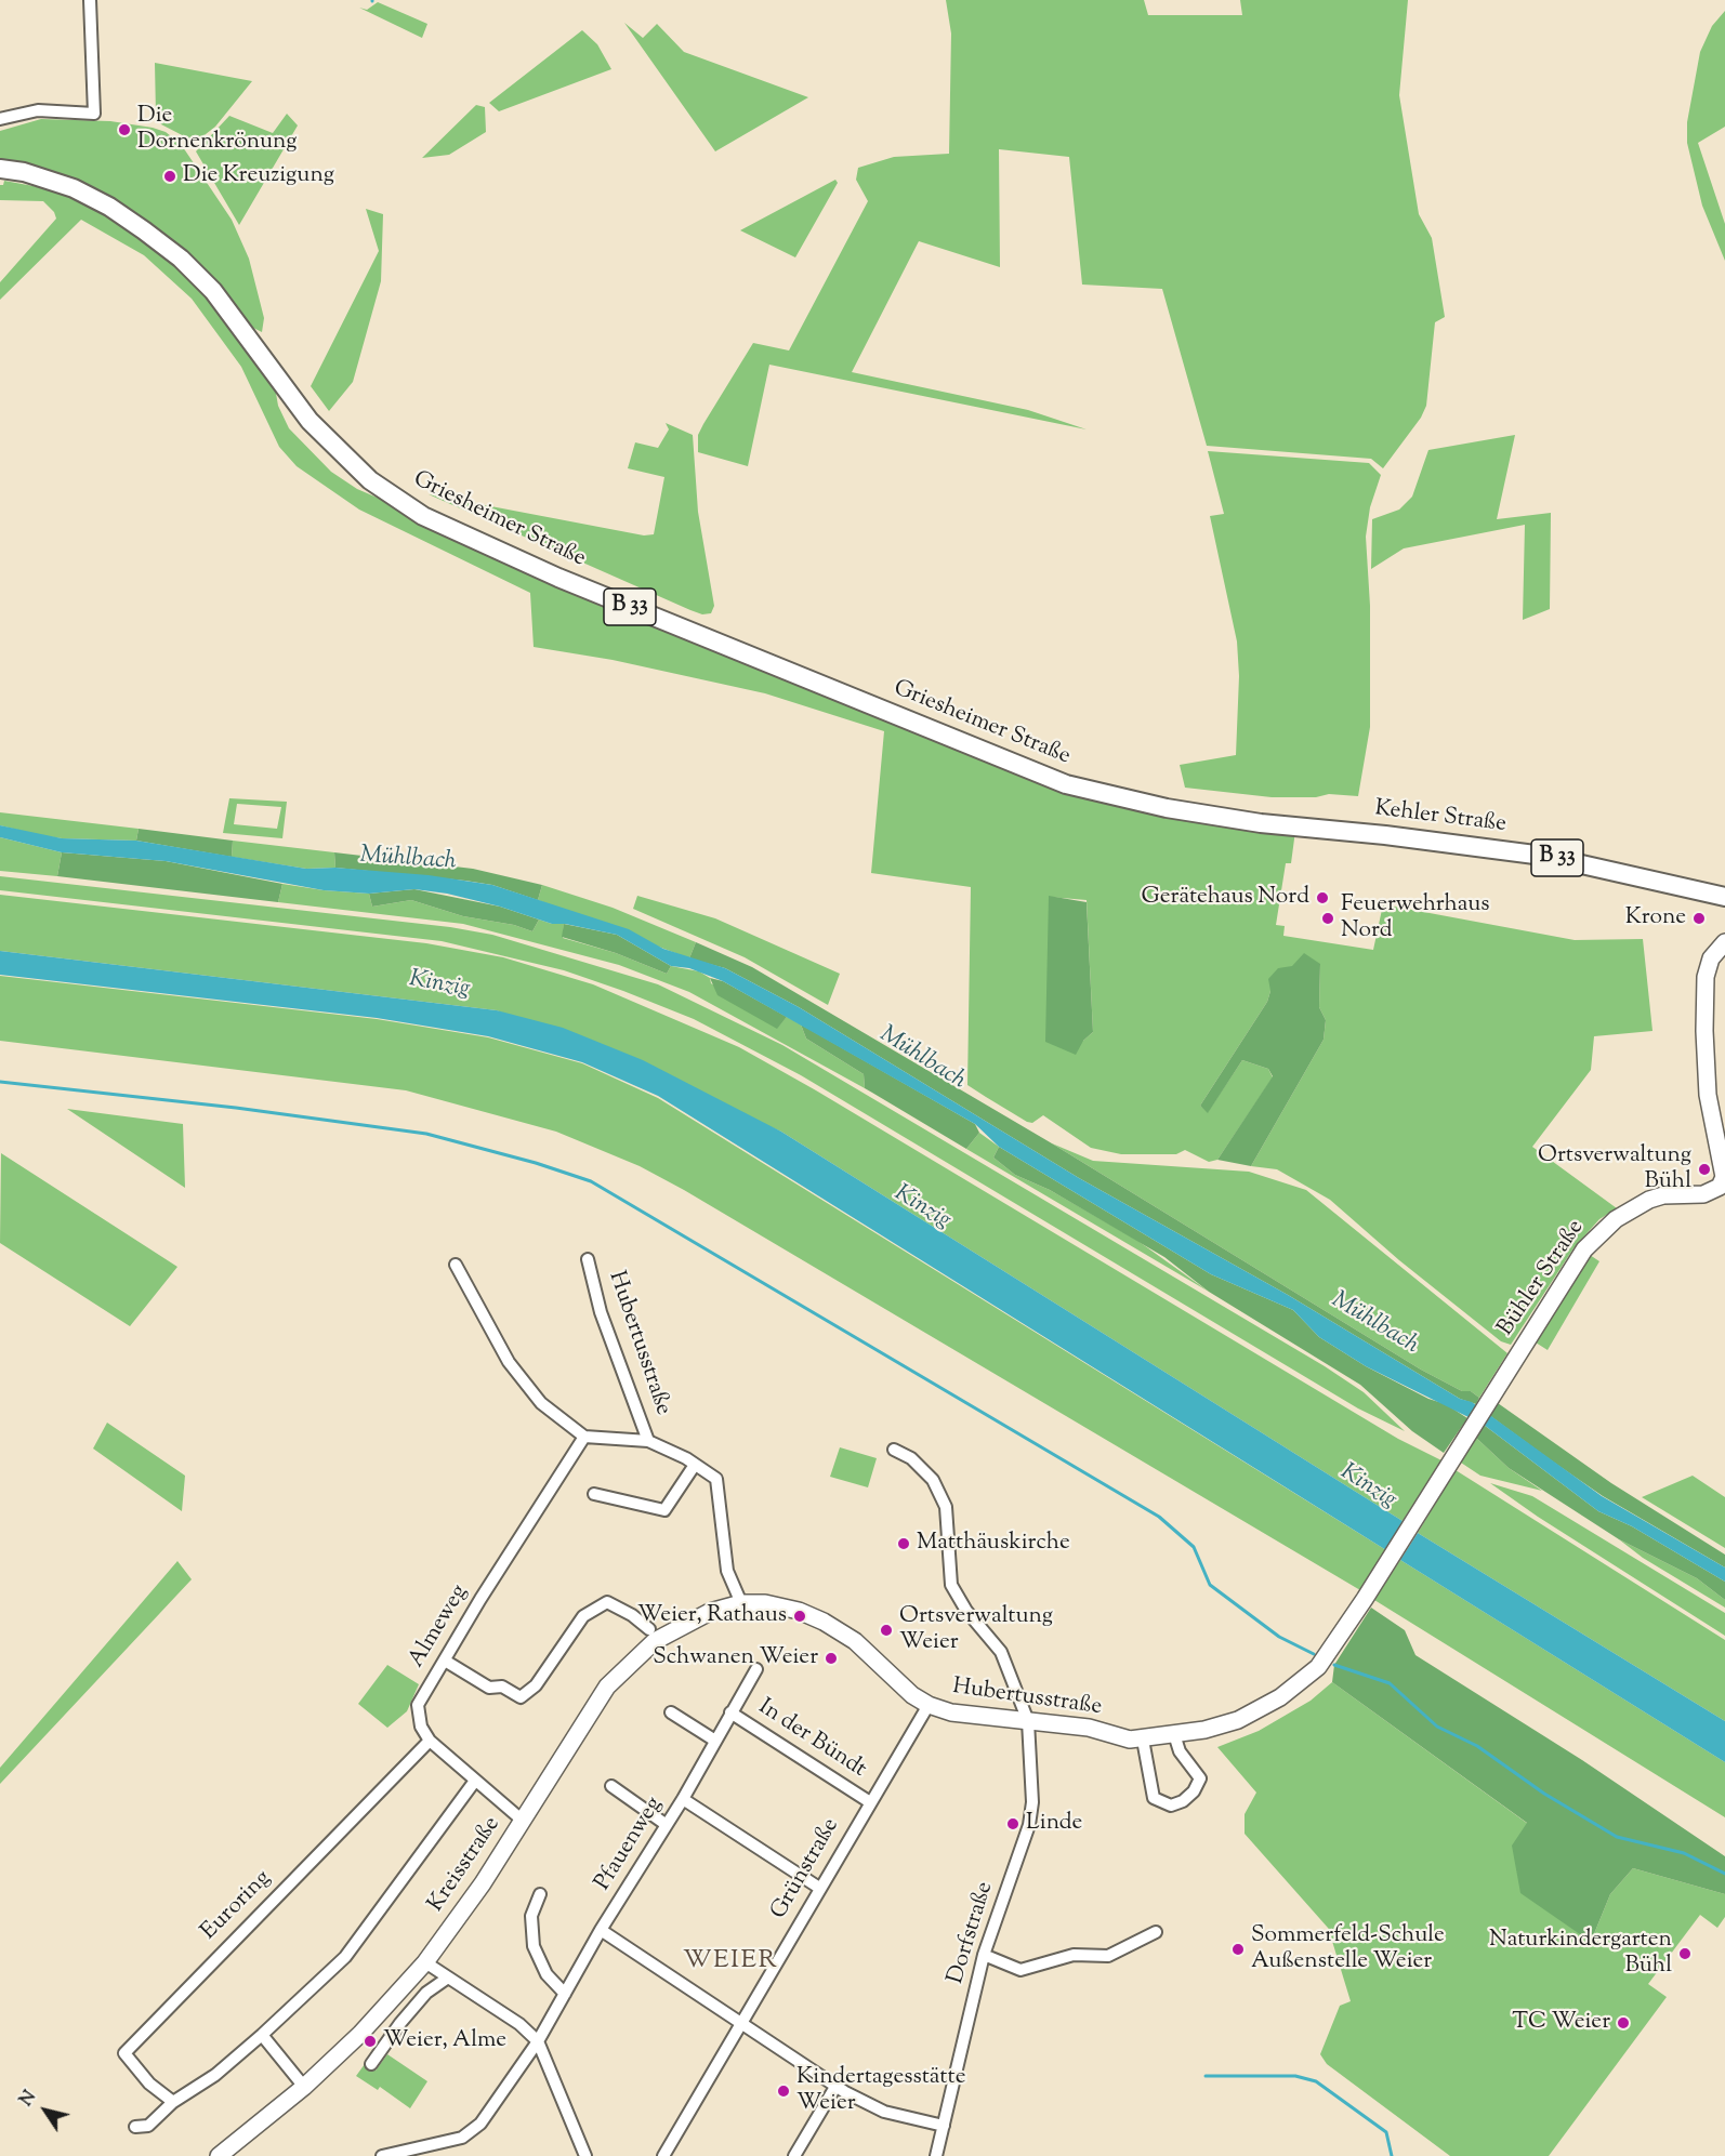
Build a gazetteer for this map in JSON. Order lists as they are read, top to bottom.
{
  "streets": {
    "main road": ["Griesheimer Straße", "B 33", "Kehler Straße"],
    "street": [
      "Bühler Straße",
      "Hubertusstraße",
      "Almeweg",
      "In der Bündt",
      "Pfauenweg",
      "Kreisstraße",
      "Grünstraße",
      "Euroring",
      "Dorfstraße"
    ]
  },
  "crossings": [
    ["Griesheimer Straße", "Kehler Straße"],
    ["Bühler Straße", "Hubertusstraße"],
    ["Hubertusstraße", "Almeweg"],
    ["Hubertusstraße", "Kreisstraße"],
    ["Hubertusstraße", "Grünstraße"],
    ["Hubertusstraße", "Dorfstraße"],
    ["Almeweg", "Kreisstraße"],
    ["Almeweg", "Euroring"],
    ["In der Bündt", "Pfauenweg"],
    ["In der Bündt", "Grünstraße"]
  ],
  "districts": ["WEIER"],
  "water": ["Mühlbach", "Kinzig"],
  "places": [
    "Die Dornenkrönung",
    "Die Kreuzigung",
    "Gerätehaus Nord",
    "Feuerwehrhaus Nord",
    "Krone",
    "Ortsverwaltung Bühl",
    "Matthäuskirche",
    "Weier, Rathaus",
    "Ortsverwaltung Weier",
    "Schwanen Weier",
    "Linde",
    "Sommerfeld-Schule Außenstelle Weier",
    "Naturkindergarten Bühl",
    "TC Weier",
    "Weier, Alme",
    "Kindertagesstätte Weier"
  ],
  "north": "top left"
}
